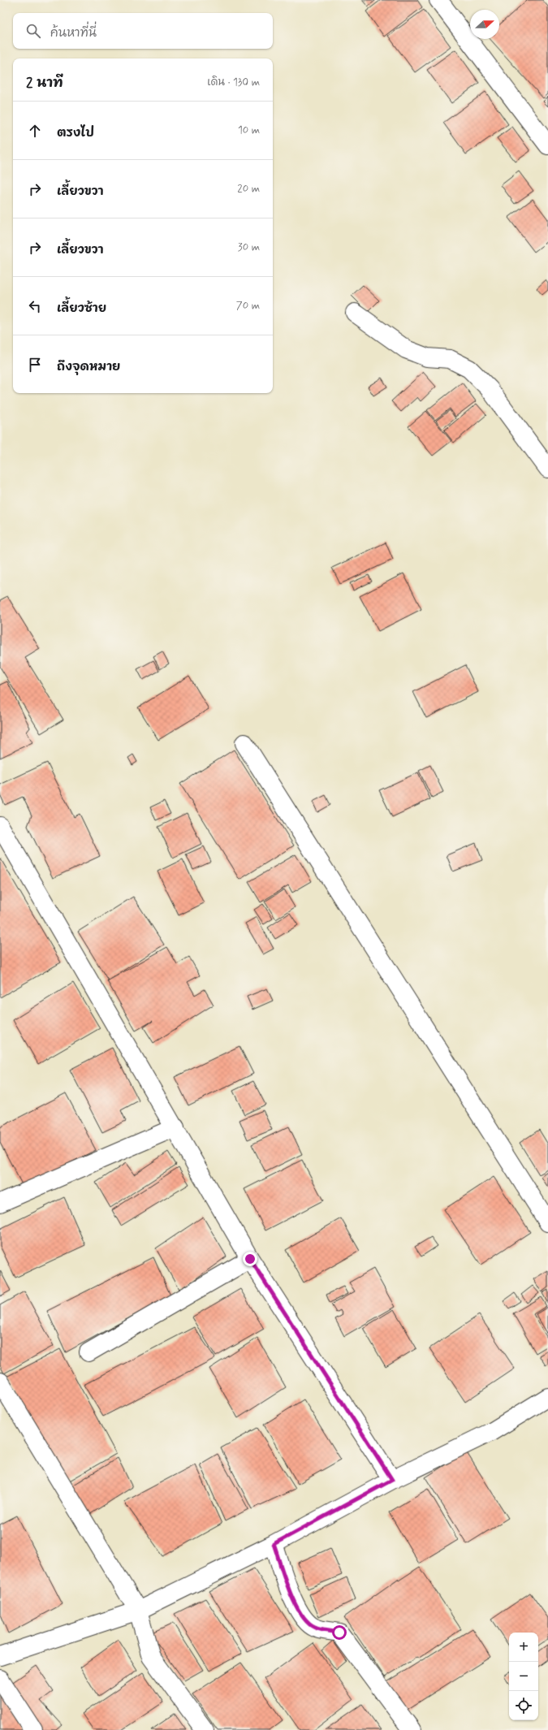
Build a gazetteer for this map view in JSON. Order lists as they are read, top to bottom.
{
  "north": "right",
  "page": {
    "search": "ค้นหาที่นี่",
    "heading": ["2 นาที", "เดิน · 130 m"],
    "list": [
      ["ตรงไป", "10 m"],
      ["เลี้ยวขวา", "20 m"],
      ["เลี้ยวขวา", "30 m"],
      ["เลี้ยวซ้าย", "70 m"],
      "ถึงจุดหมาย"
    ],
    "map_buttons": ["+", "−"]
  }
}
